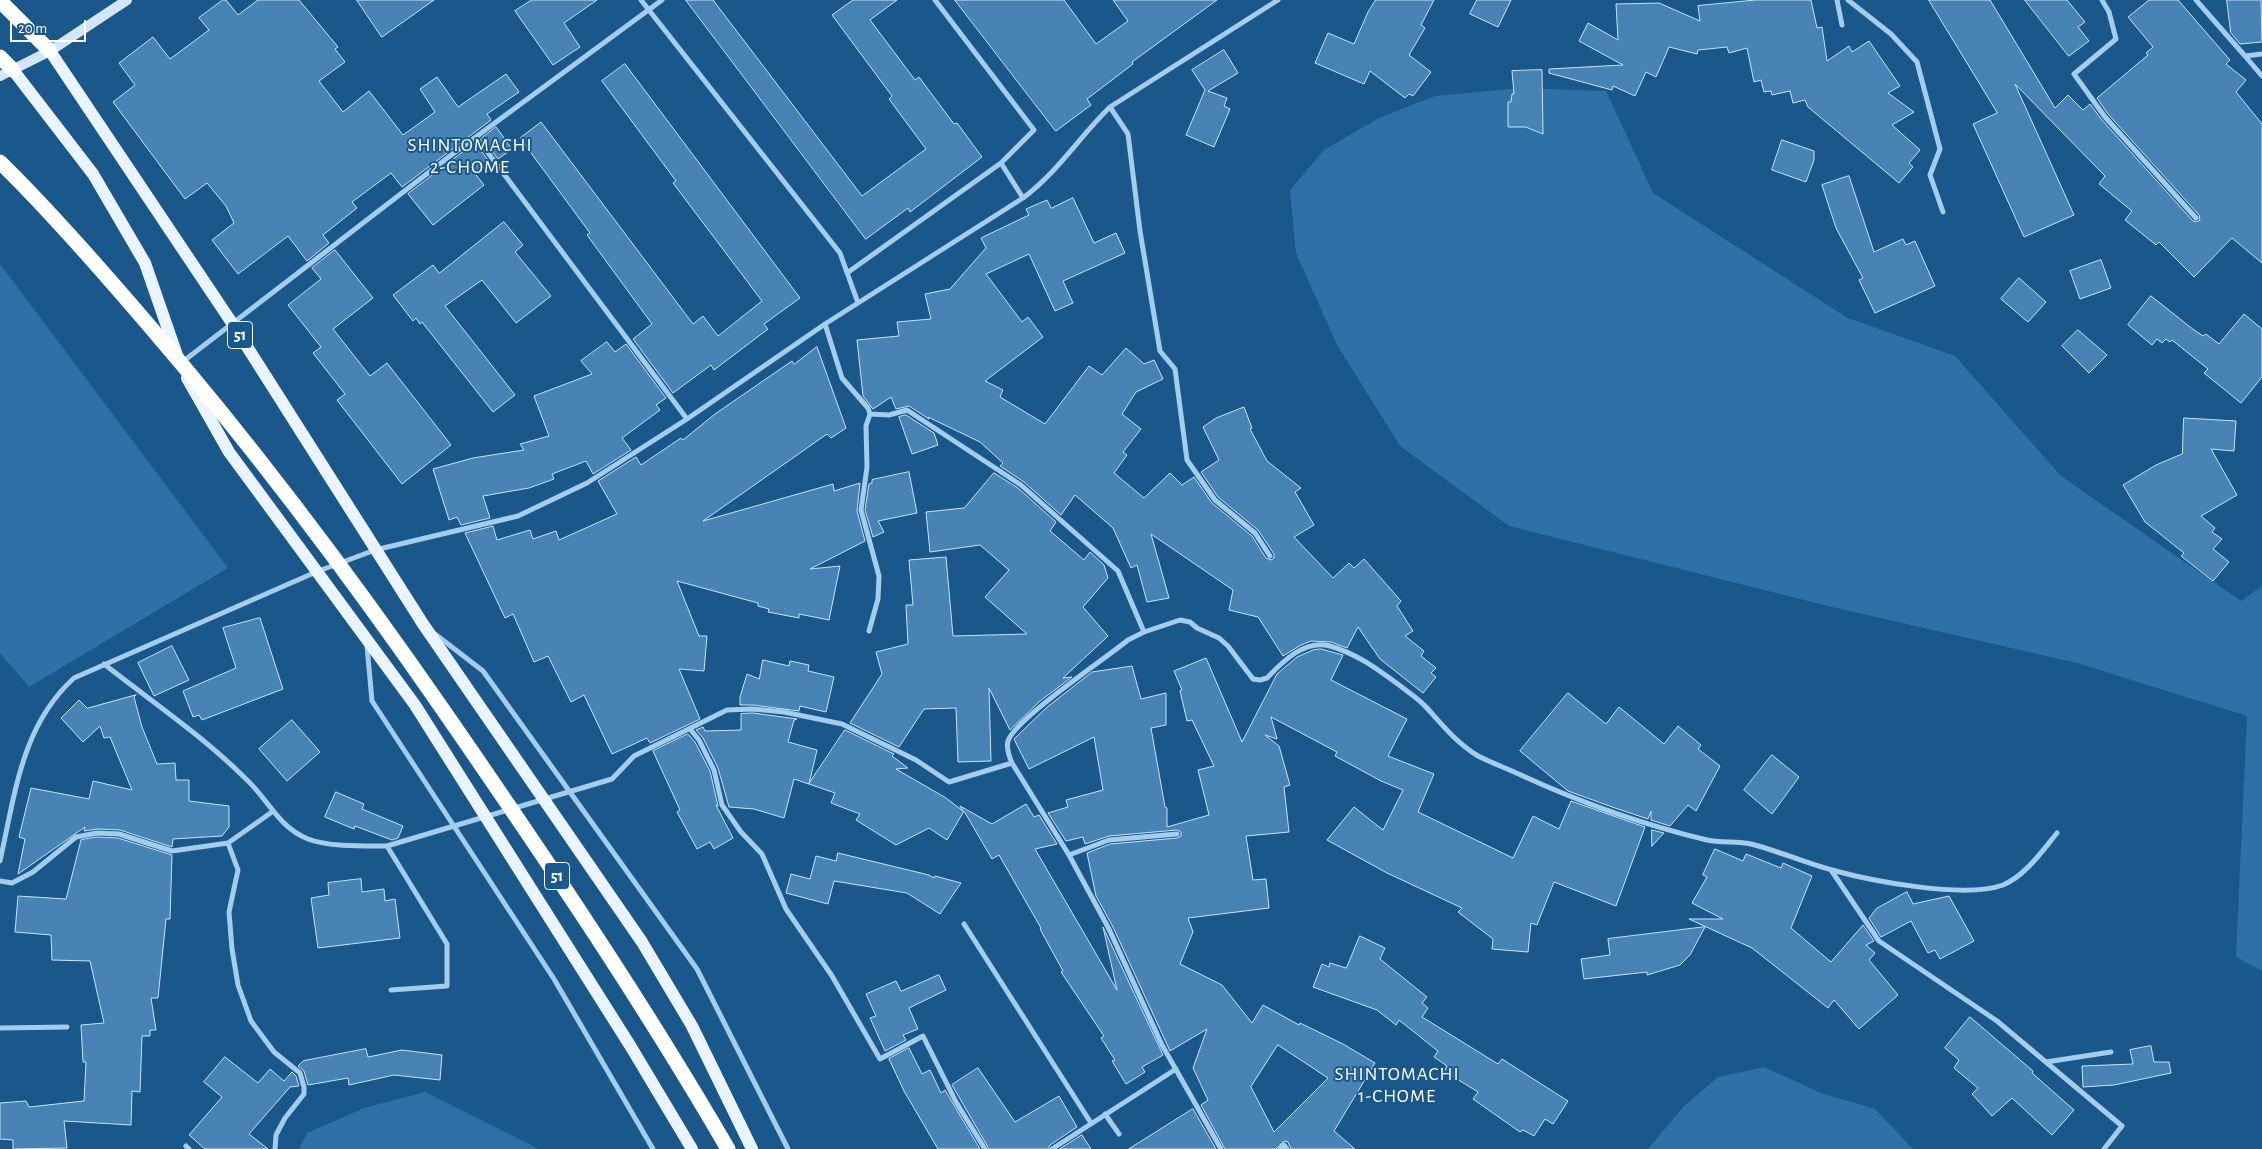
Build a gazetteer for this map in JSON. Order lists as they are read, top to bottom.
{
  "streets": {
    "highway": ["51"]
  },
  "districts": ["SHINTOMACHI 2-CHOME", "SHINTOMACHI 1-CHOME"],
  "scale_bar": "20 m"
}
